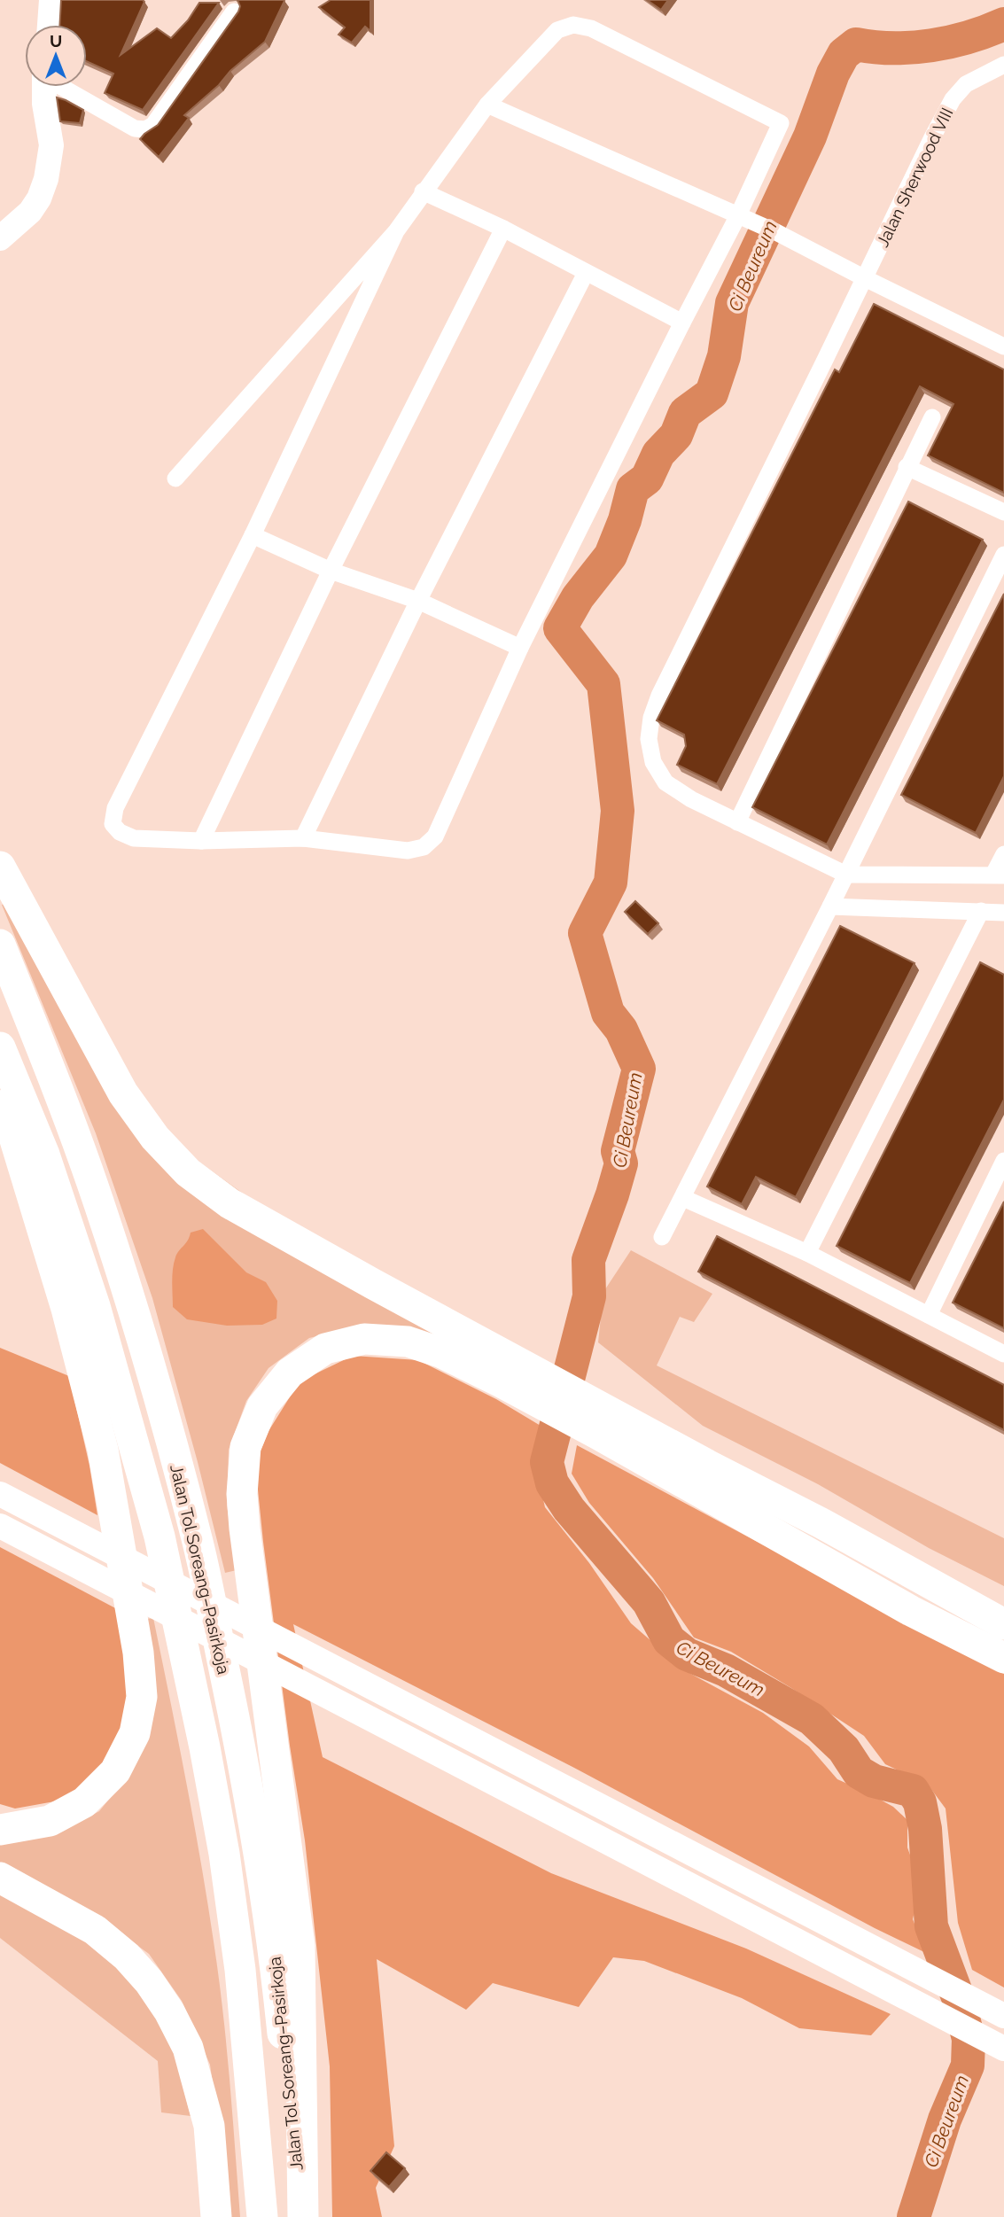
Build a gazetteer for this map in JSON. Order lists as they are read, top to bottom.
{
  "streets": {
    "highway": ["Jalan Tol Soreang–Pasirkoja"],
    "street": ["Jalan Sherwood VIII"]
  },
  "water": ["Ci Beureum"],
  "north": "top"
}
